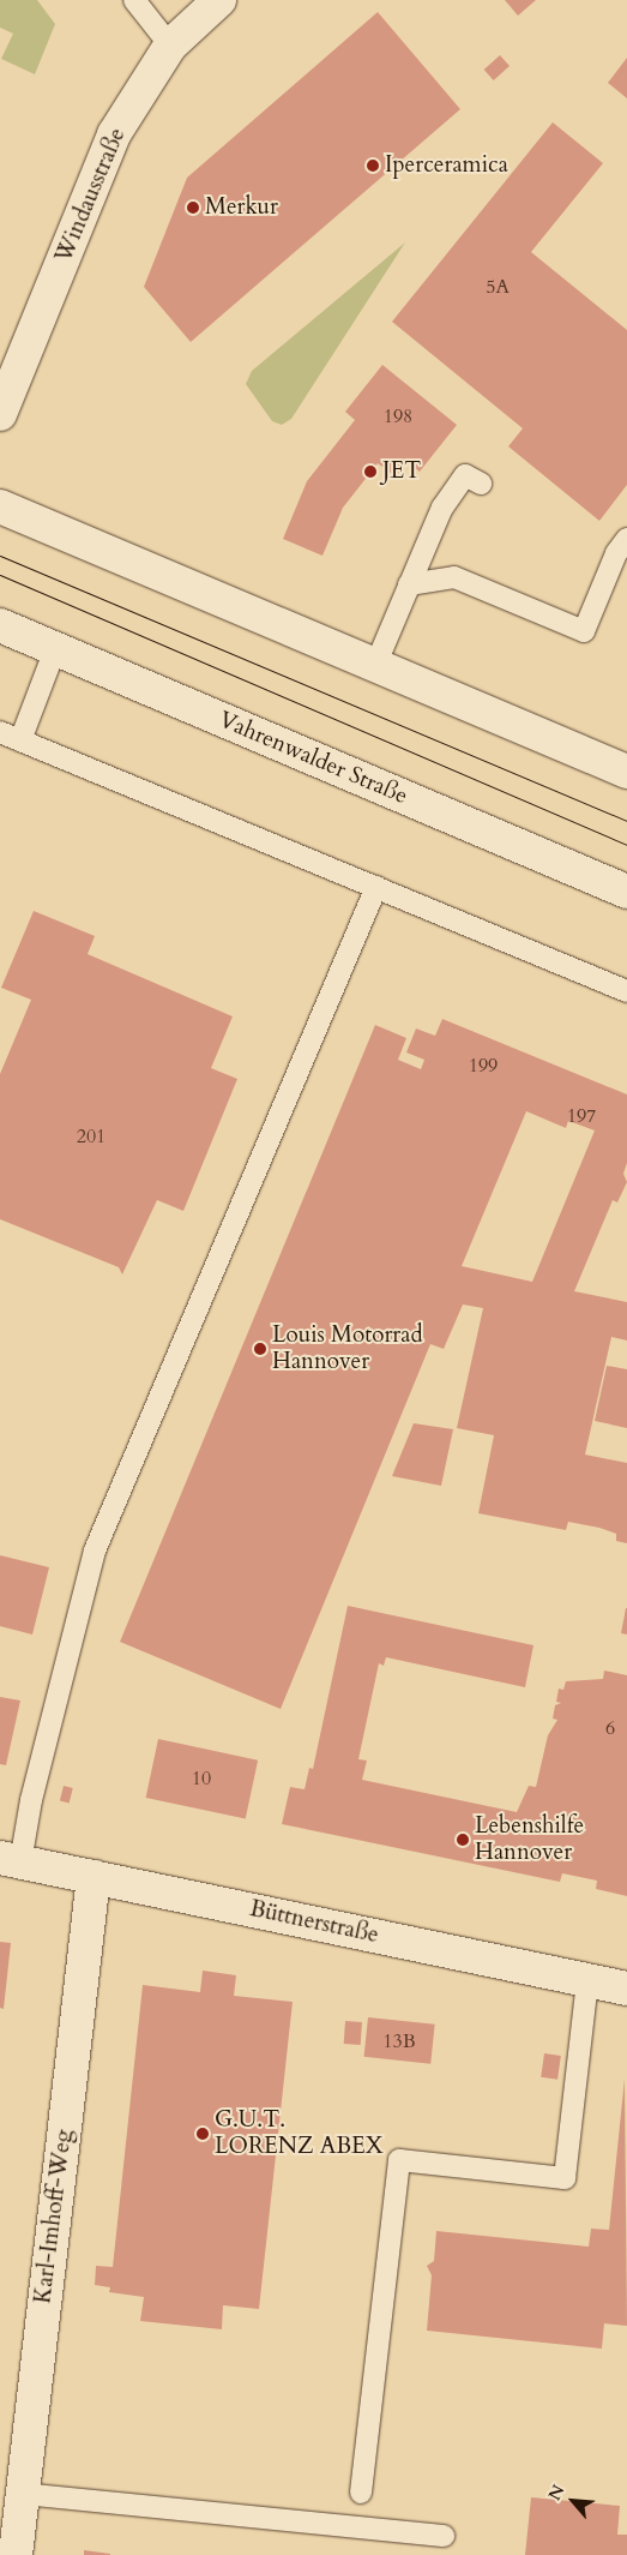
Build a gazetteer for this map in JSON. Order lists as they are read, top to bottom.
{
  "streets": {
    "street": [
      "Windausstraße",
      "Vahrenwalder Straße",
      "Büttnerstraße",
      "Karl-Imhoff-Weg"
    ]
  },
  "crossings": [
    ["Büttnerstraße", "Karl-Imhoff-Weg"]
  ],
  "places": [
    "Iperceramica",
    "Merkur",
    "JET",
    "Louis Motorrad Hannover",
    "Lebenshilfe Hannover",
    "G.U.T. LORENZ ABEX"
  ],
  "house_numbers": [
    "5A",
    "198",
    "199",
    "197",
    "201",
    "6",
    "10",
    "13B"
  ],
  "north": "top left"
}
